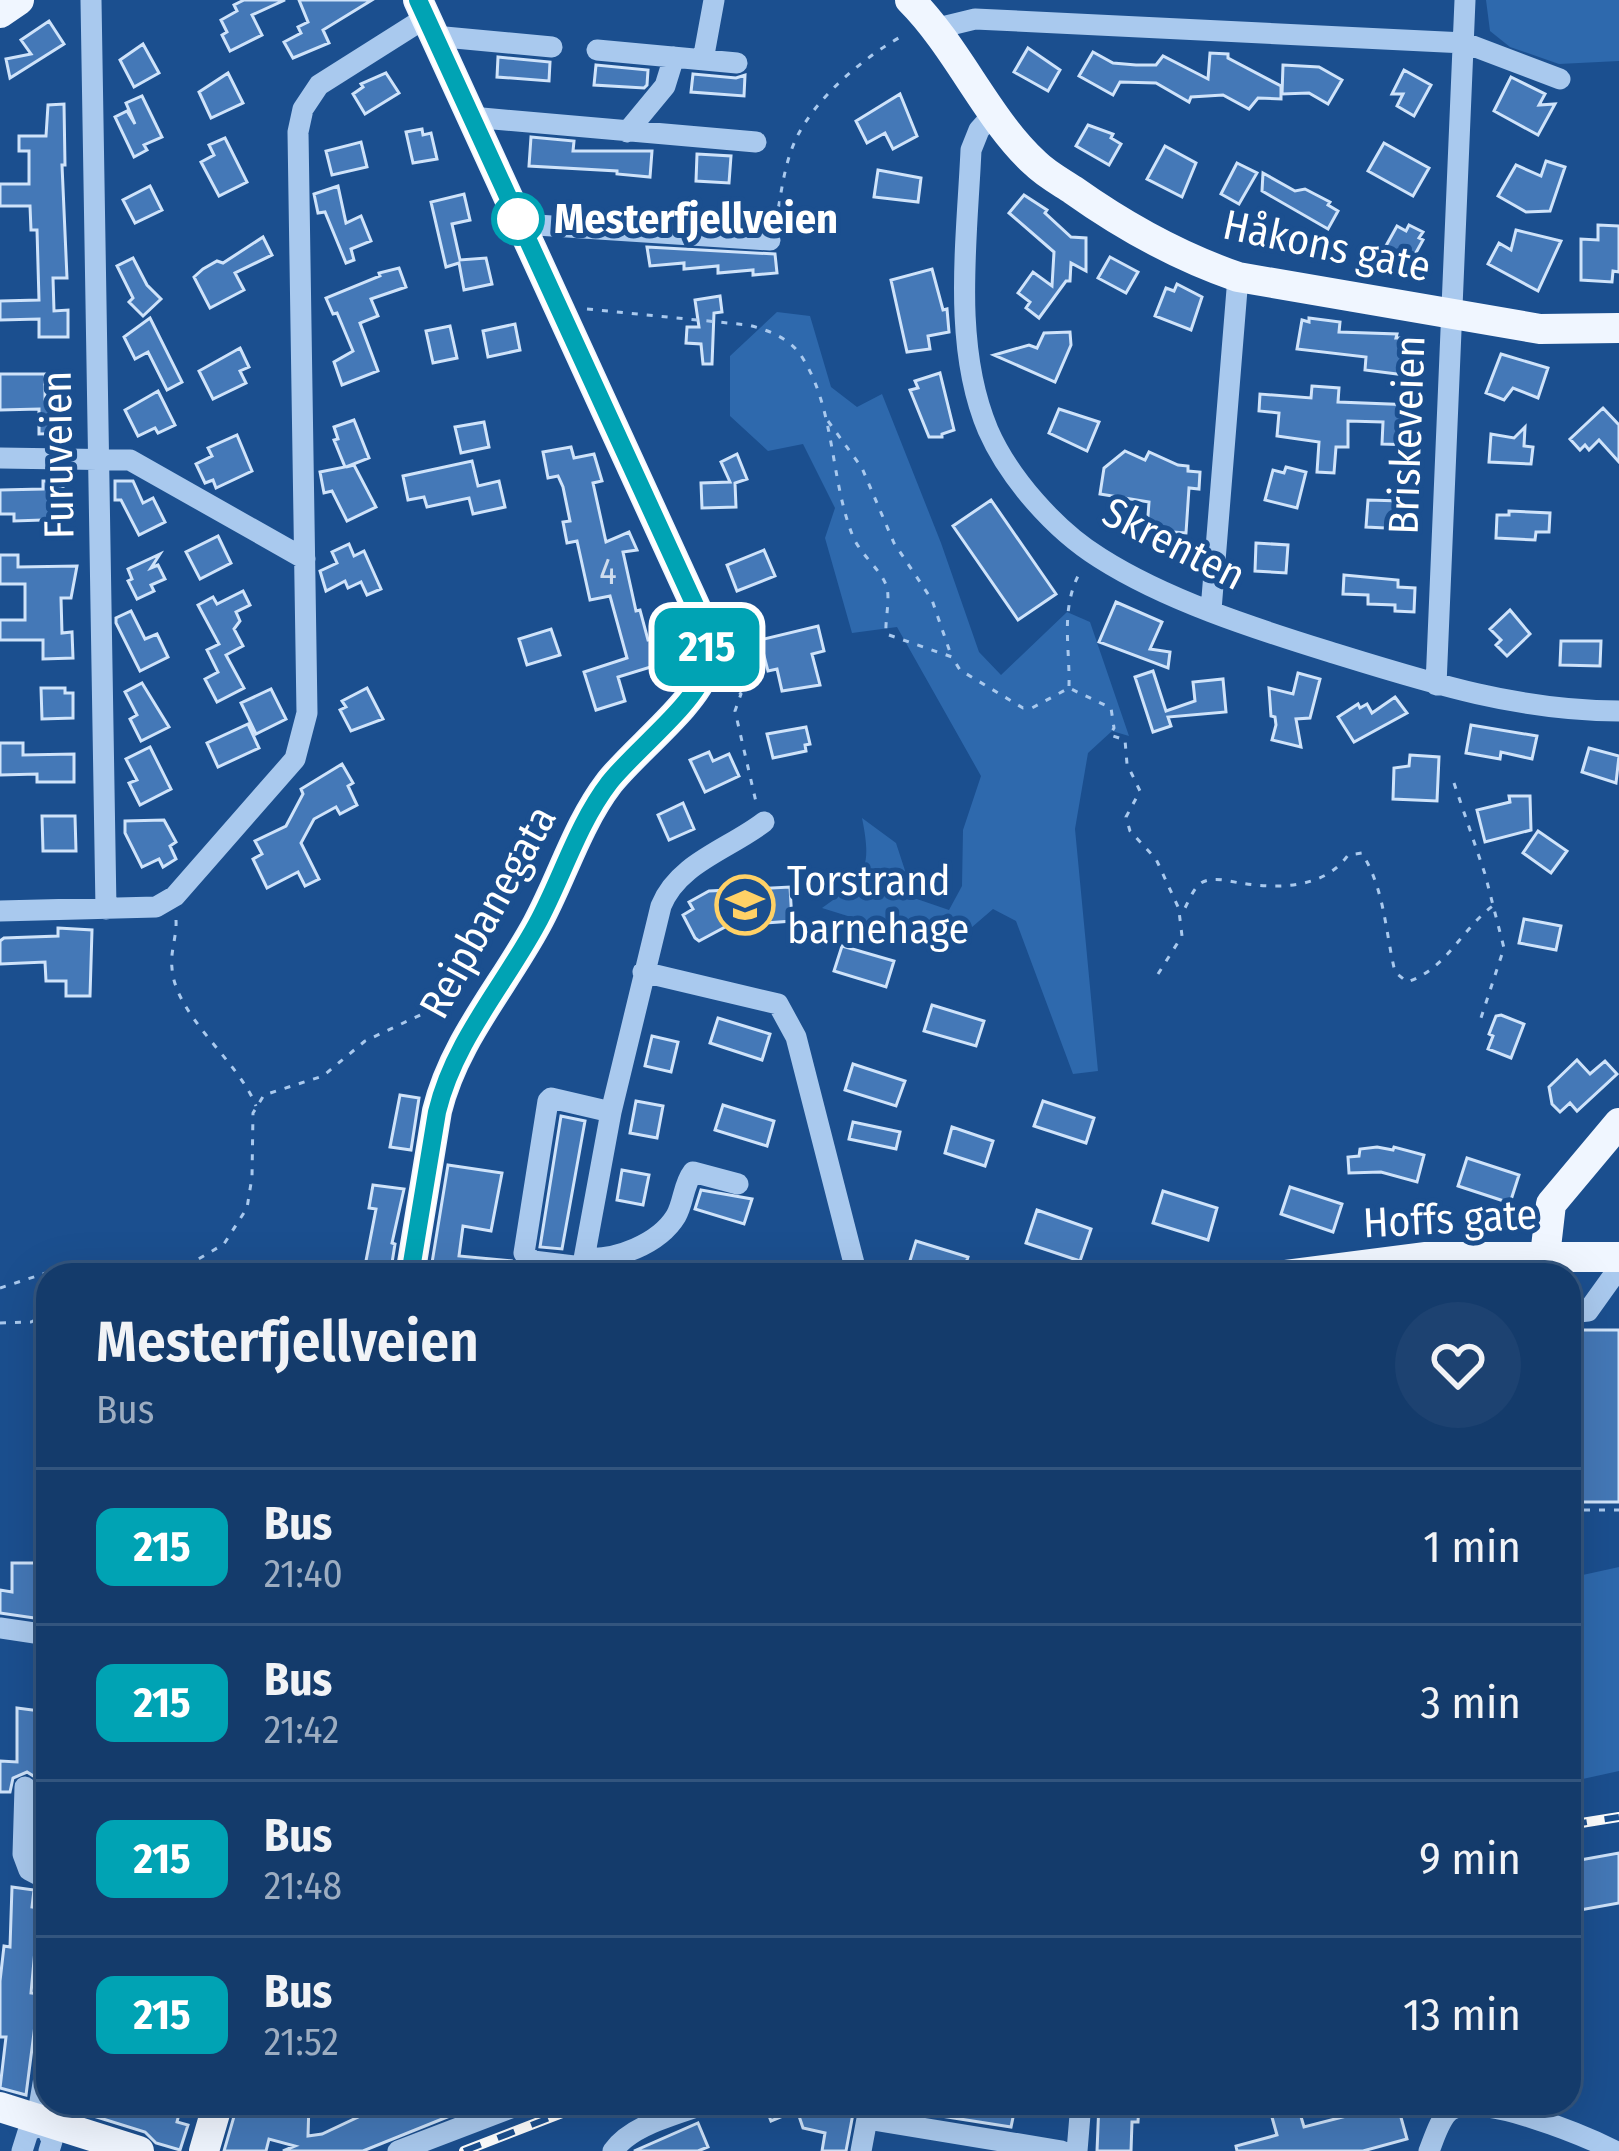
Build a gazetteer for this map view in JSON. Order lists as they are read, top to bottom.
{
  "streets": {
    "main road": ["Håkons gate", "Reipbanegata", "Hoffs gate"],
    "street": ["Briskeveien", "Furuveien", "Skrenten"]
  },
  "crossings": [
    ["Håkons gate", "Briskeveien"],
    ["Håkons gate", "Skrenten"],
    ["Briskeveien", "Skrenten"]
  ],
  "places": {
    "other": ["Mesterfjellveien"],
    "school or university": ["Torstrand barnehage"]
  },
  "lines": ["bus line 215"],
  "house_numbers": ["4"],
  "page": {
    "on_map": "215",
    "heading": ["Mesterfjellveien", "Bus"],
    "list": [
      {
        "mark": "215",
        "name": "Bus",
        "note": "21:40",
        "value": "1 min"
      },
      {
        "mark": "215",
        "name": "Bus",
        "note": "21:42",
        "value": "3 min"
      },
      {
        "mark": "215",
        "name": "Bus",
        "note": "21:48",
        "value": "9 min"
      },
      {
        "mark": "215",
        "name": "Bus",
        "note": "21:52",
        "value": "13 min"
      }
    ]
  }
}
